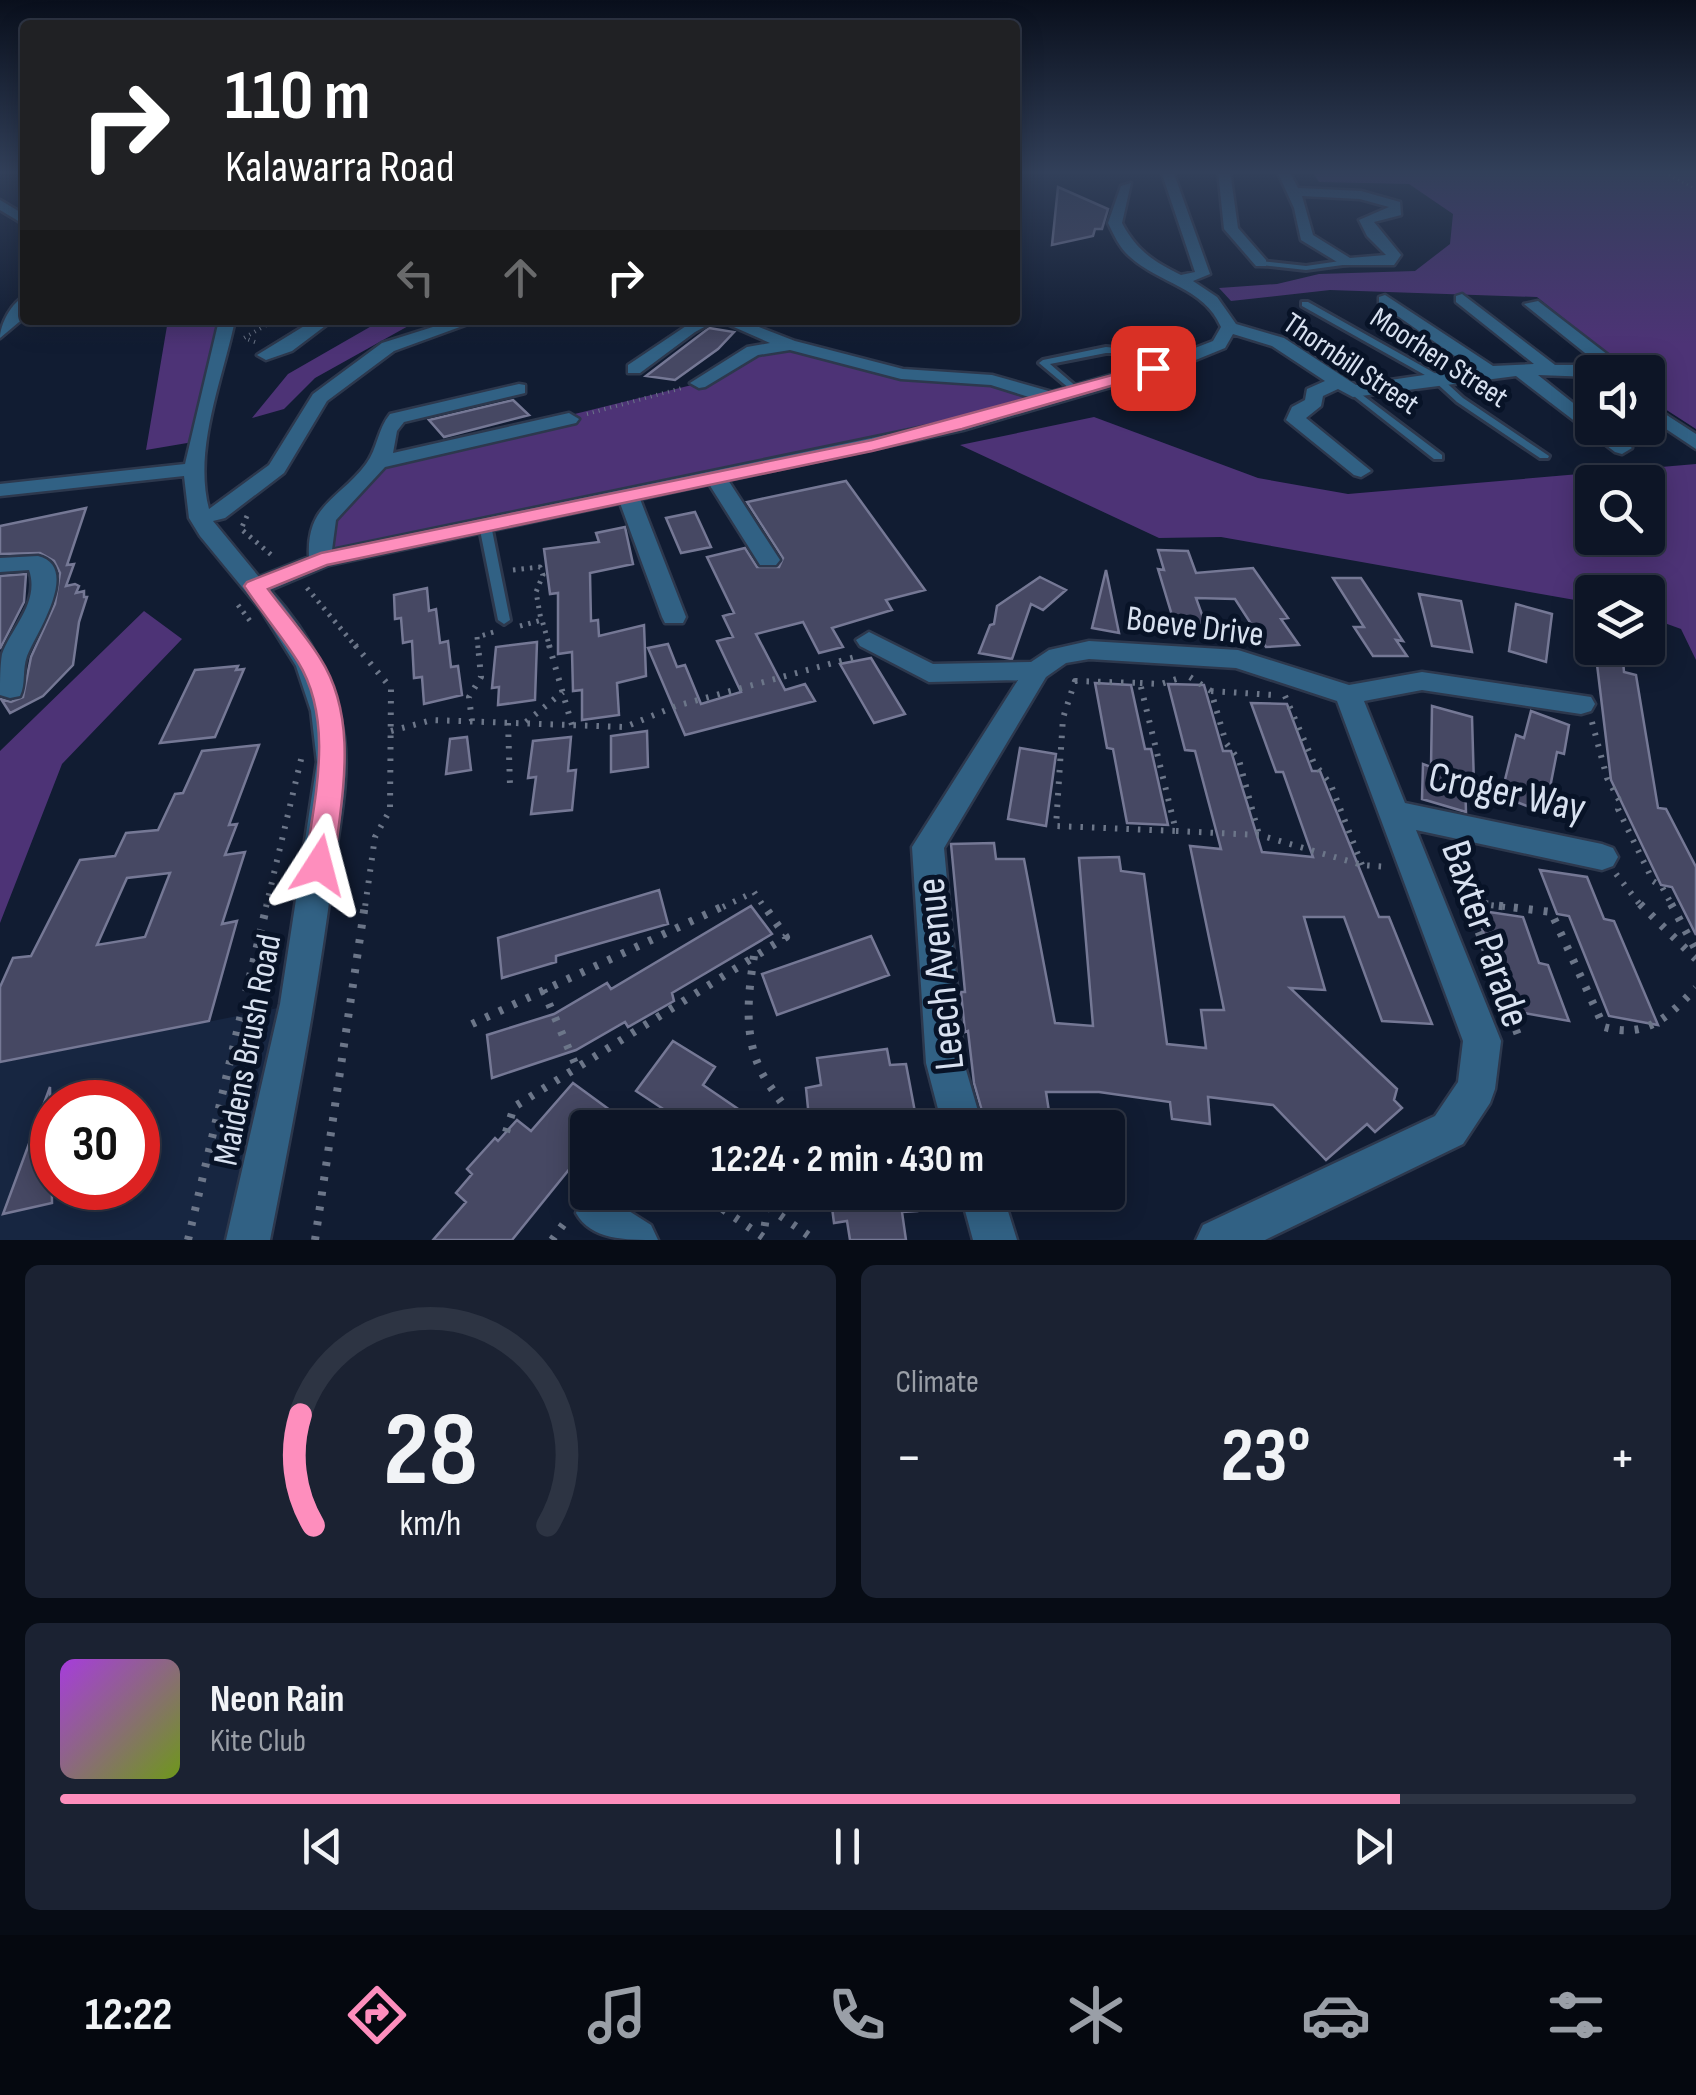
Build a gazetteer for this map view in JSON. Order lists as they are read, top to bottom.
{
  "streets": {
    "street": [
      "Thornbill Street",
      "Boeve Drive",
      "Croger Way",
      "Baxter Parade",
      "Leech Avenue",
      "Maidens Brush Road"
    ],
    "lane": ["Moorhen Street"]
  },
  "crossings": [
    ["Boeve Drive", "Baxter Parade"],
    ["Boeve Drive", "Leech Avenue"],
    ["Croger Way", "Baxter Parade"]
  ],
  "page": {
    "turn": ["110 m", "Kalawarra Road"],
    "limit": "30",
    "trip": "12:24 · 2 min · 430 m",
    "tile": "Climate",
    "heat": ["−", "23°", "+"],
    "song": ["Neon Rain", "Kite Club"],
    "tabs": "12:22",
    "gauge": ["28", "km/h"]
  }
}
